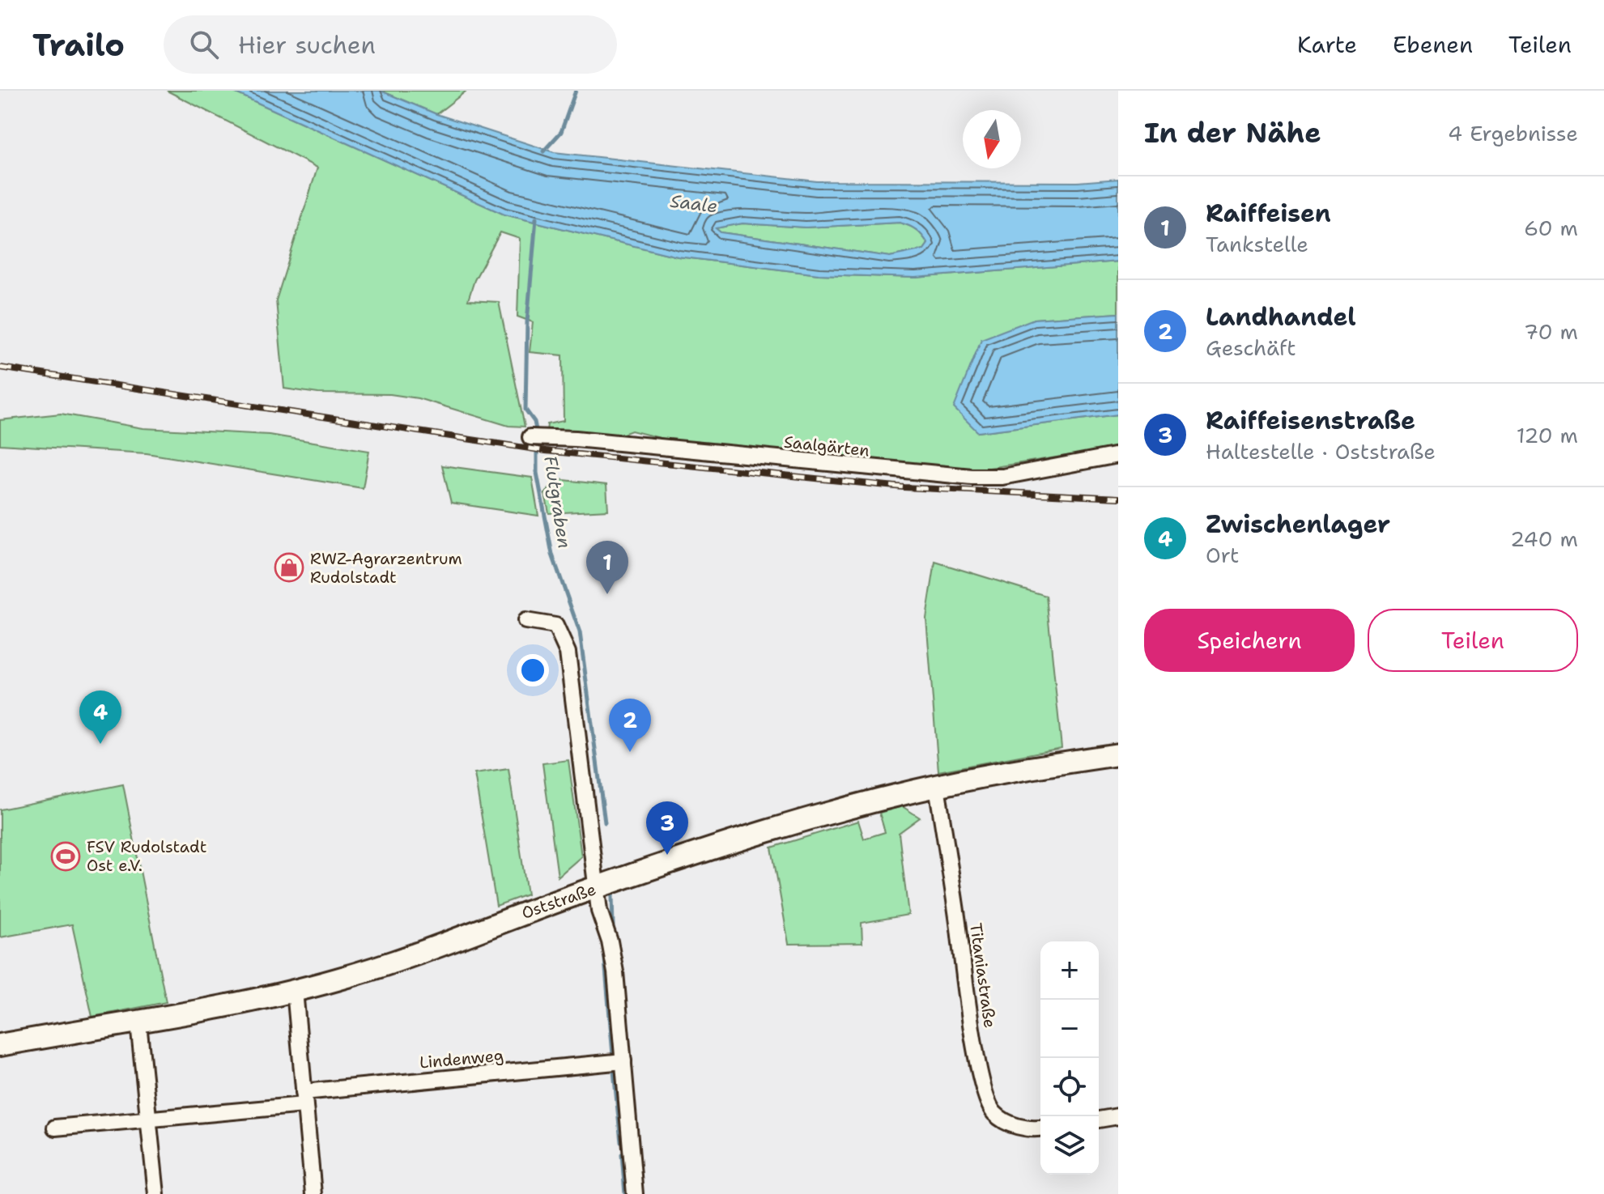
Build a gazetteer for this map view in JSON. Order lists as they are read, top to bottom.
{
  "streets": {
    "street": [
      "Saalgärten",
      "Oststraße",
      "Titaniastraße",
      "Lindenweg"
    ]
  },
  "crossings": [
    ["Oststraße", "Titaniastraße"]
  ],
  "water": ["Saale", "Flutgraben"],
  "places": {
    "shop": ["RWZ-Agrarzentrum Rudolstadt"],
    "sports": ["FSV Rudolstadt Ost e.V."]
  },
  "north": "bottom",
  "page": {
    "header": "Trailo",
    "search": "Hier suchen",
    "nav": ["Karte", "Ebenen", "Teilen"],
    "heading": ["In der Nähe", "4 Ergebnisse"],
    "list": [
      {
        "mark": "1",
        "name": "Raiffeisen",
        "note": "Tankstelle",
        "value": "60 m"
      },
      {
        "mark": "2",
        "name": "Landhandel",
        "note": "Geschäft",
        "value": "70 m"
      },
      {
        "mark": "3",
        "name": "Raiffeisenstraße",
        "note": "Haltestelle · Oststraße",
        "value": "120 m"
      },
      {
        "mark": "4",
        "name": "Zwischenlager",
        "note": "Ort",
        "value": "240 m"
      }
    ],
    "pins": [
      "1",
      "4",
      "2",
      "3"
    ],
    "buttons": ["Speichern", "Teilen"],
    "map_buttons": ["+", "−"]
  }
}
